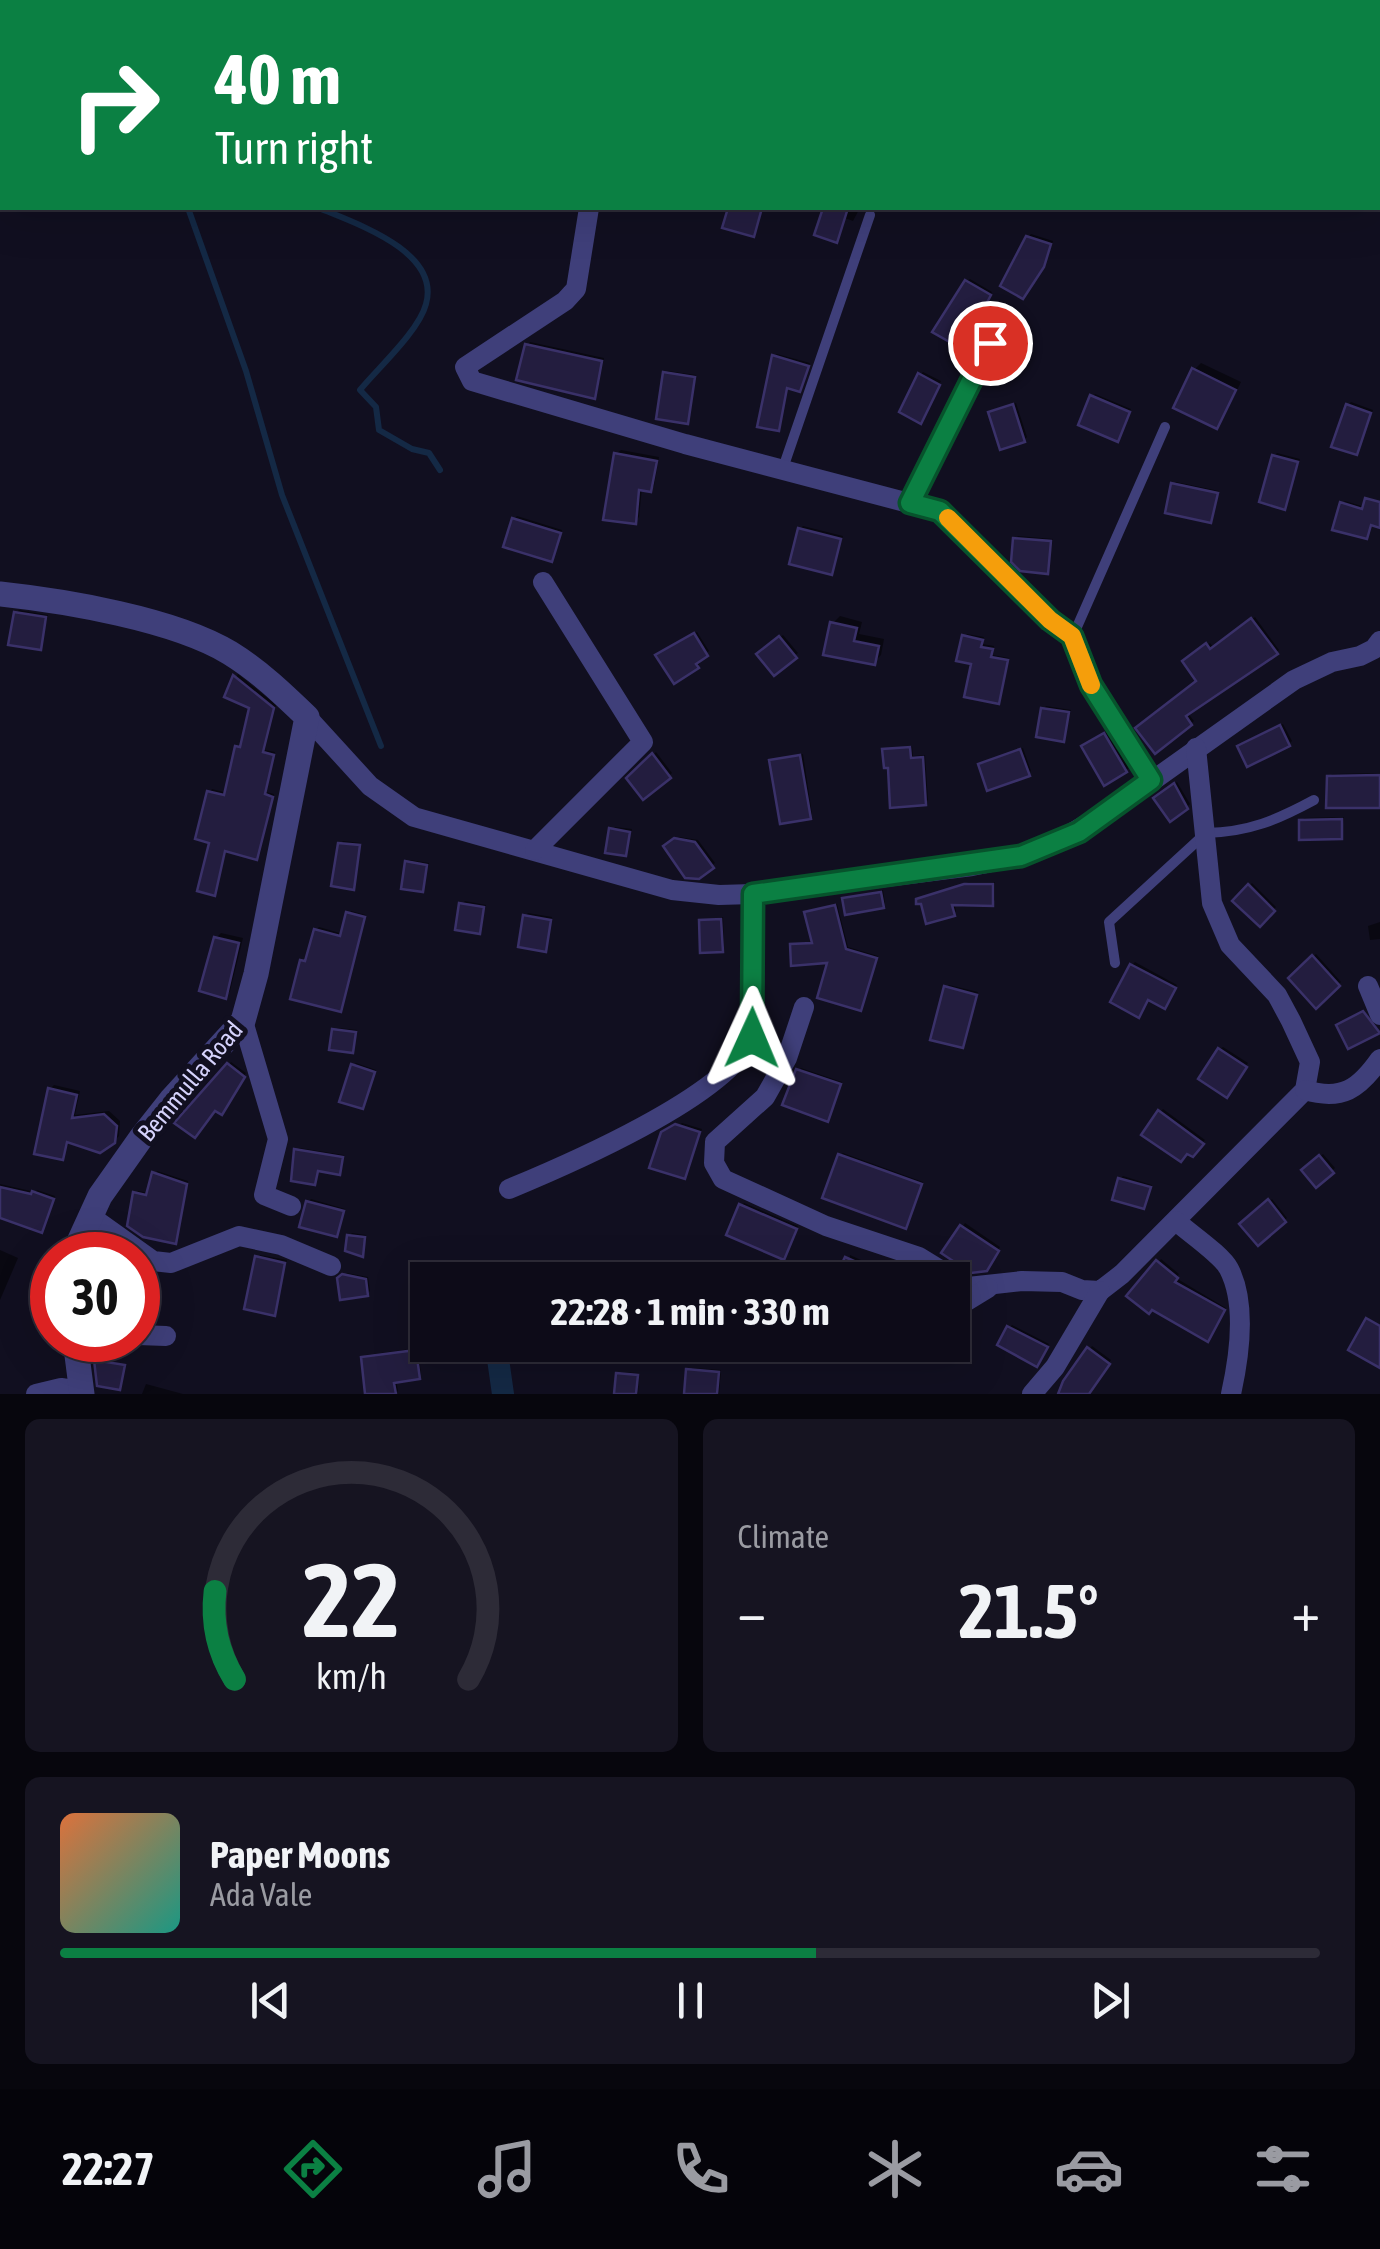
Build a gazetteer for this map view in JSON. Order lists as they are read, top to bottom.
{
  "streets": {
    "street": ["Bemmulla Road"]
  },
  "page": {
    "turn": ["40 m", "Turn right"],
    "limit": "30",
    "trip": "22:28 · 1 min · 330 m",
    "tile": "Climate",
    "heat": ["−", "21.5°", "+"],
    "song": ["Paper Moons", "Ada Vale"],
    "tabs": "22:27",
    "gauge": ["22", "km/h"]
  }
}
